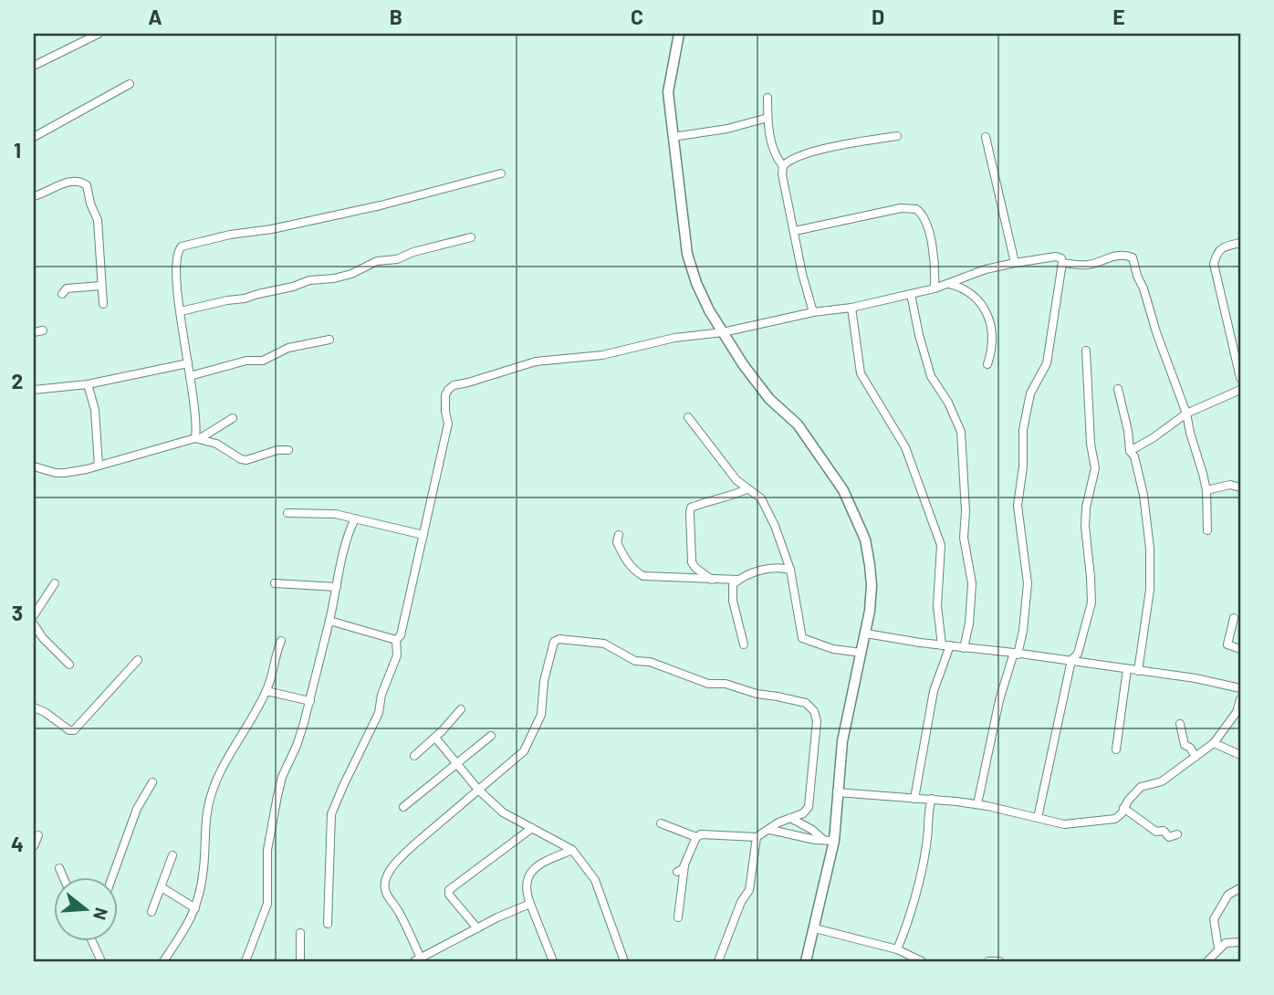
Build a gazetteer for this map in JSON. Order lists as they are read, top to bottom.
{
  "north": "right",
  "grid": {
    "columns": [
      "A",
      "B",
      "C",
      "D",
      "E"
    ],
    "rows": [
      "1",
      "2",
      "3",
      "4"
    ]
  }
}
